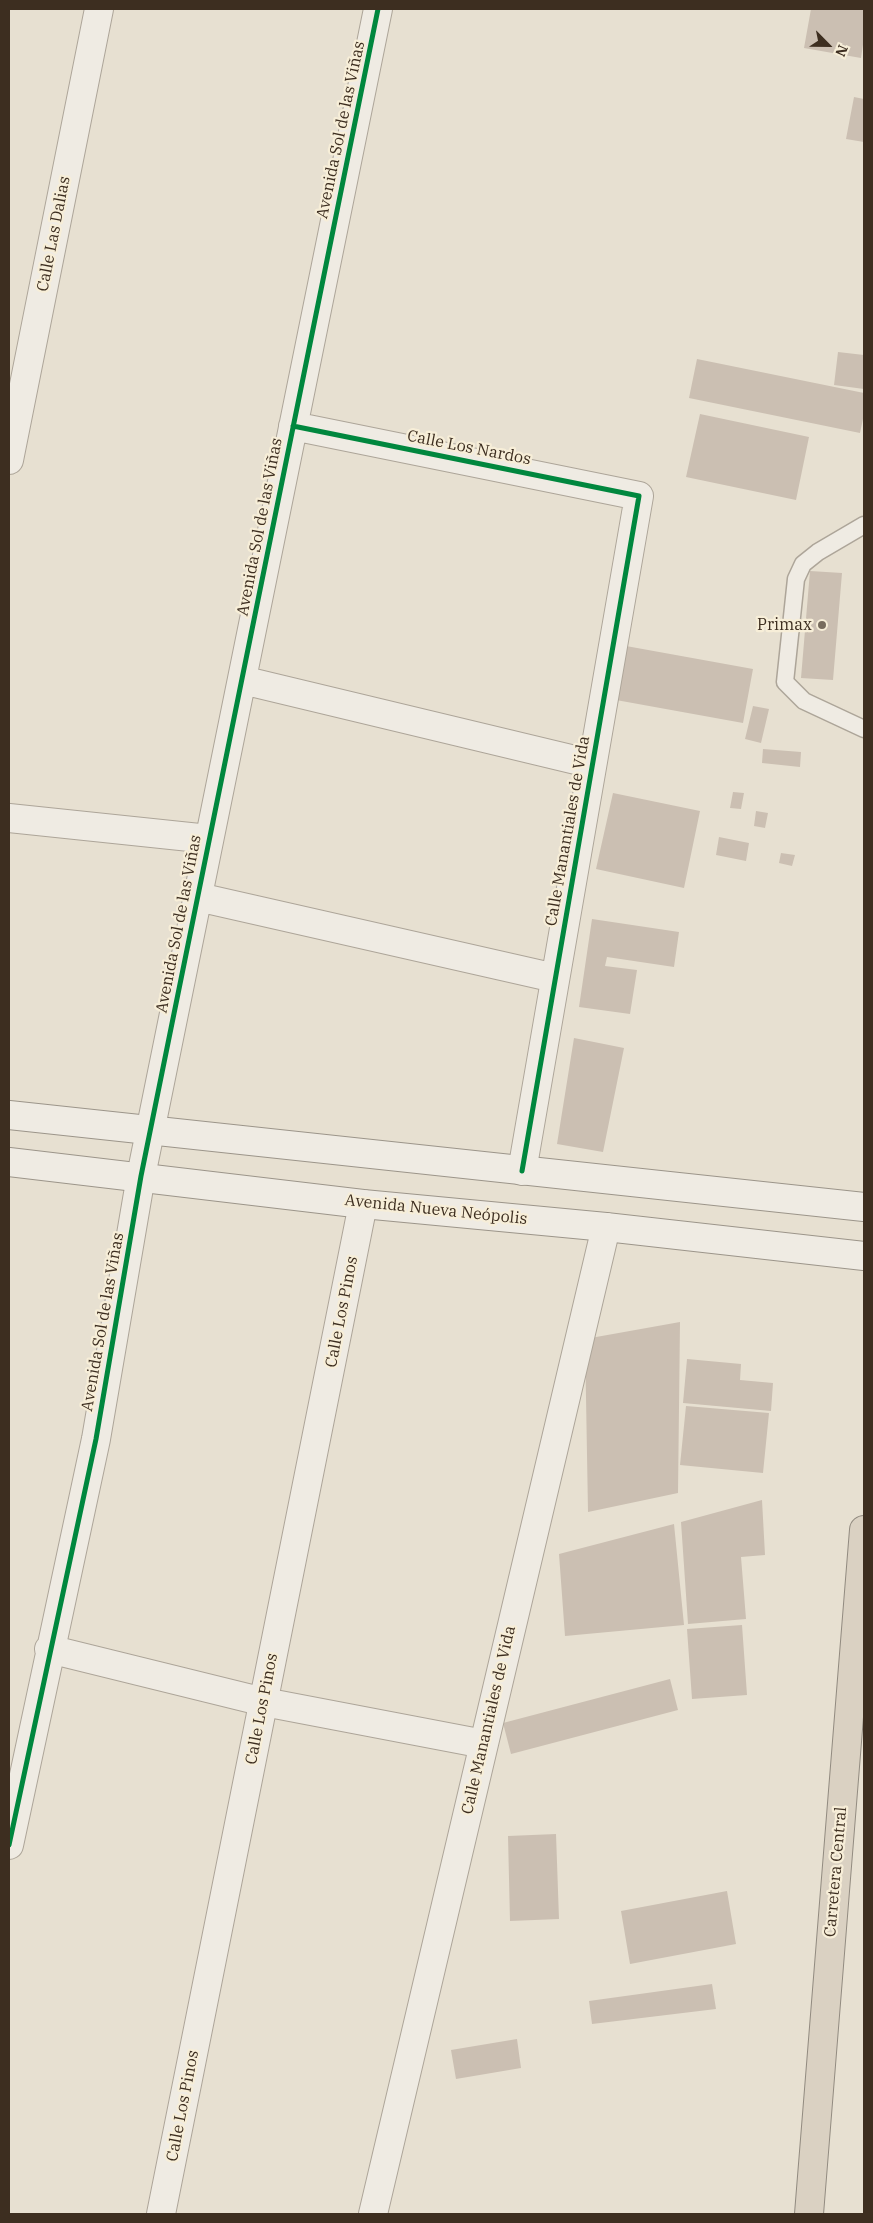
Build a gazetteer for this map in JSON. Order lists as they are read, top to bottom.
{
  "streets": {
    "highway": ["Carretera Central"],
    "street": [
      "Avenida Sol de las Viñas",
      "Calle Las Dalias",
      "Calle Los Nardos",
      "Calle Manantiales de Vida",
      "Avenida Nueva Neópolis",
      "Calle Los Pinos"
    ]
  },
  "crossings": [
    ["Avenida Sol de las Viñas", "Calle Los Nardos"],
    ["Avenida Sol de las Viñas", "Avenida Nueva Neópolis"],
    ["Calle Los Nardos", "Calle Manantiales de Vida"],
    ["Calle Manantiales de Vida", "Avenida Nueva Neópolis"],
    ["Avenida Nueva Neópolis", "Calle Los Pinos"]
  ],
  "places": ["Primax"],
  "north": "bottom right"
}
